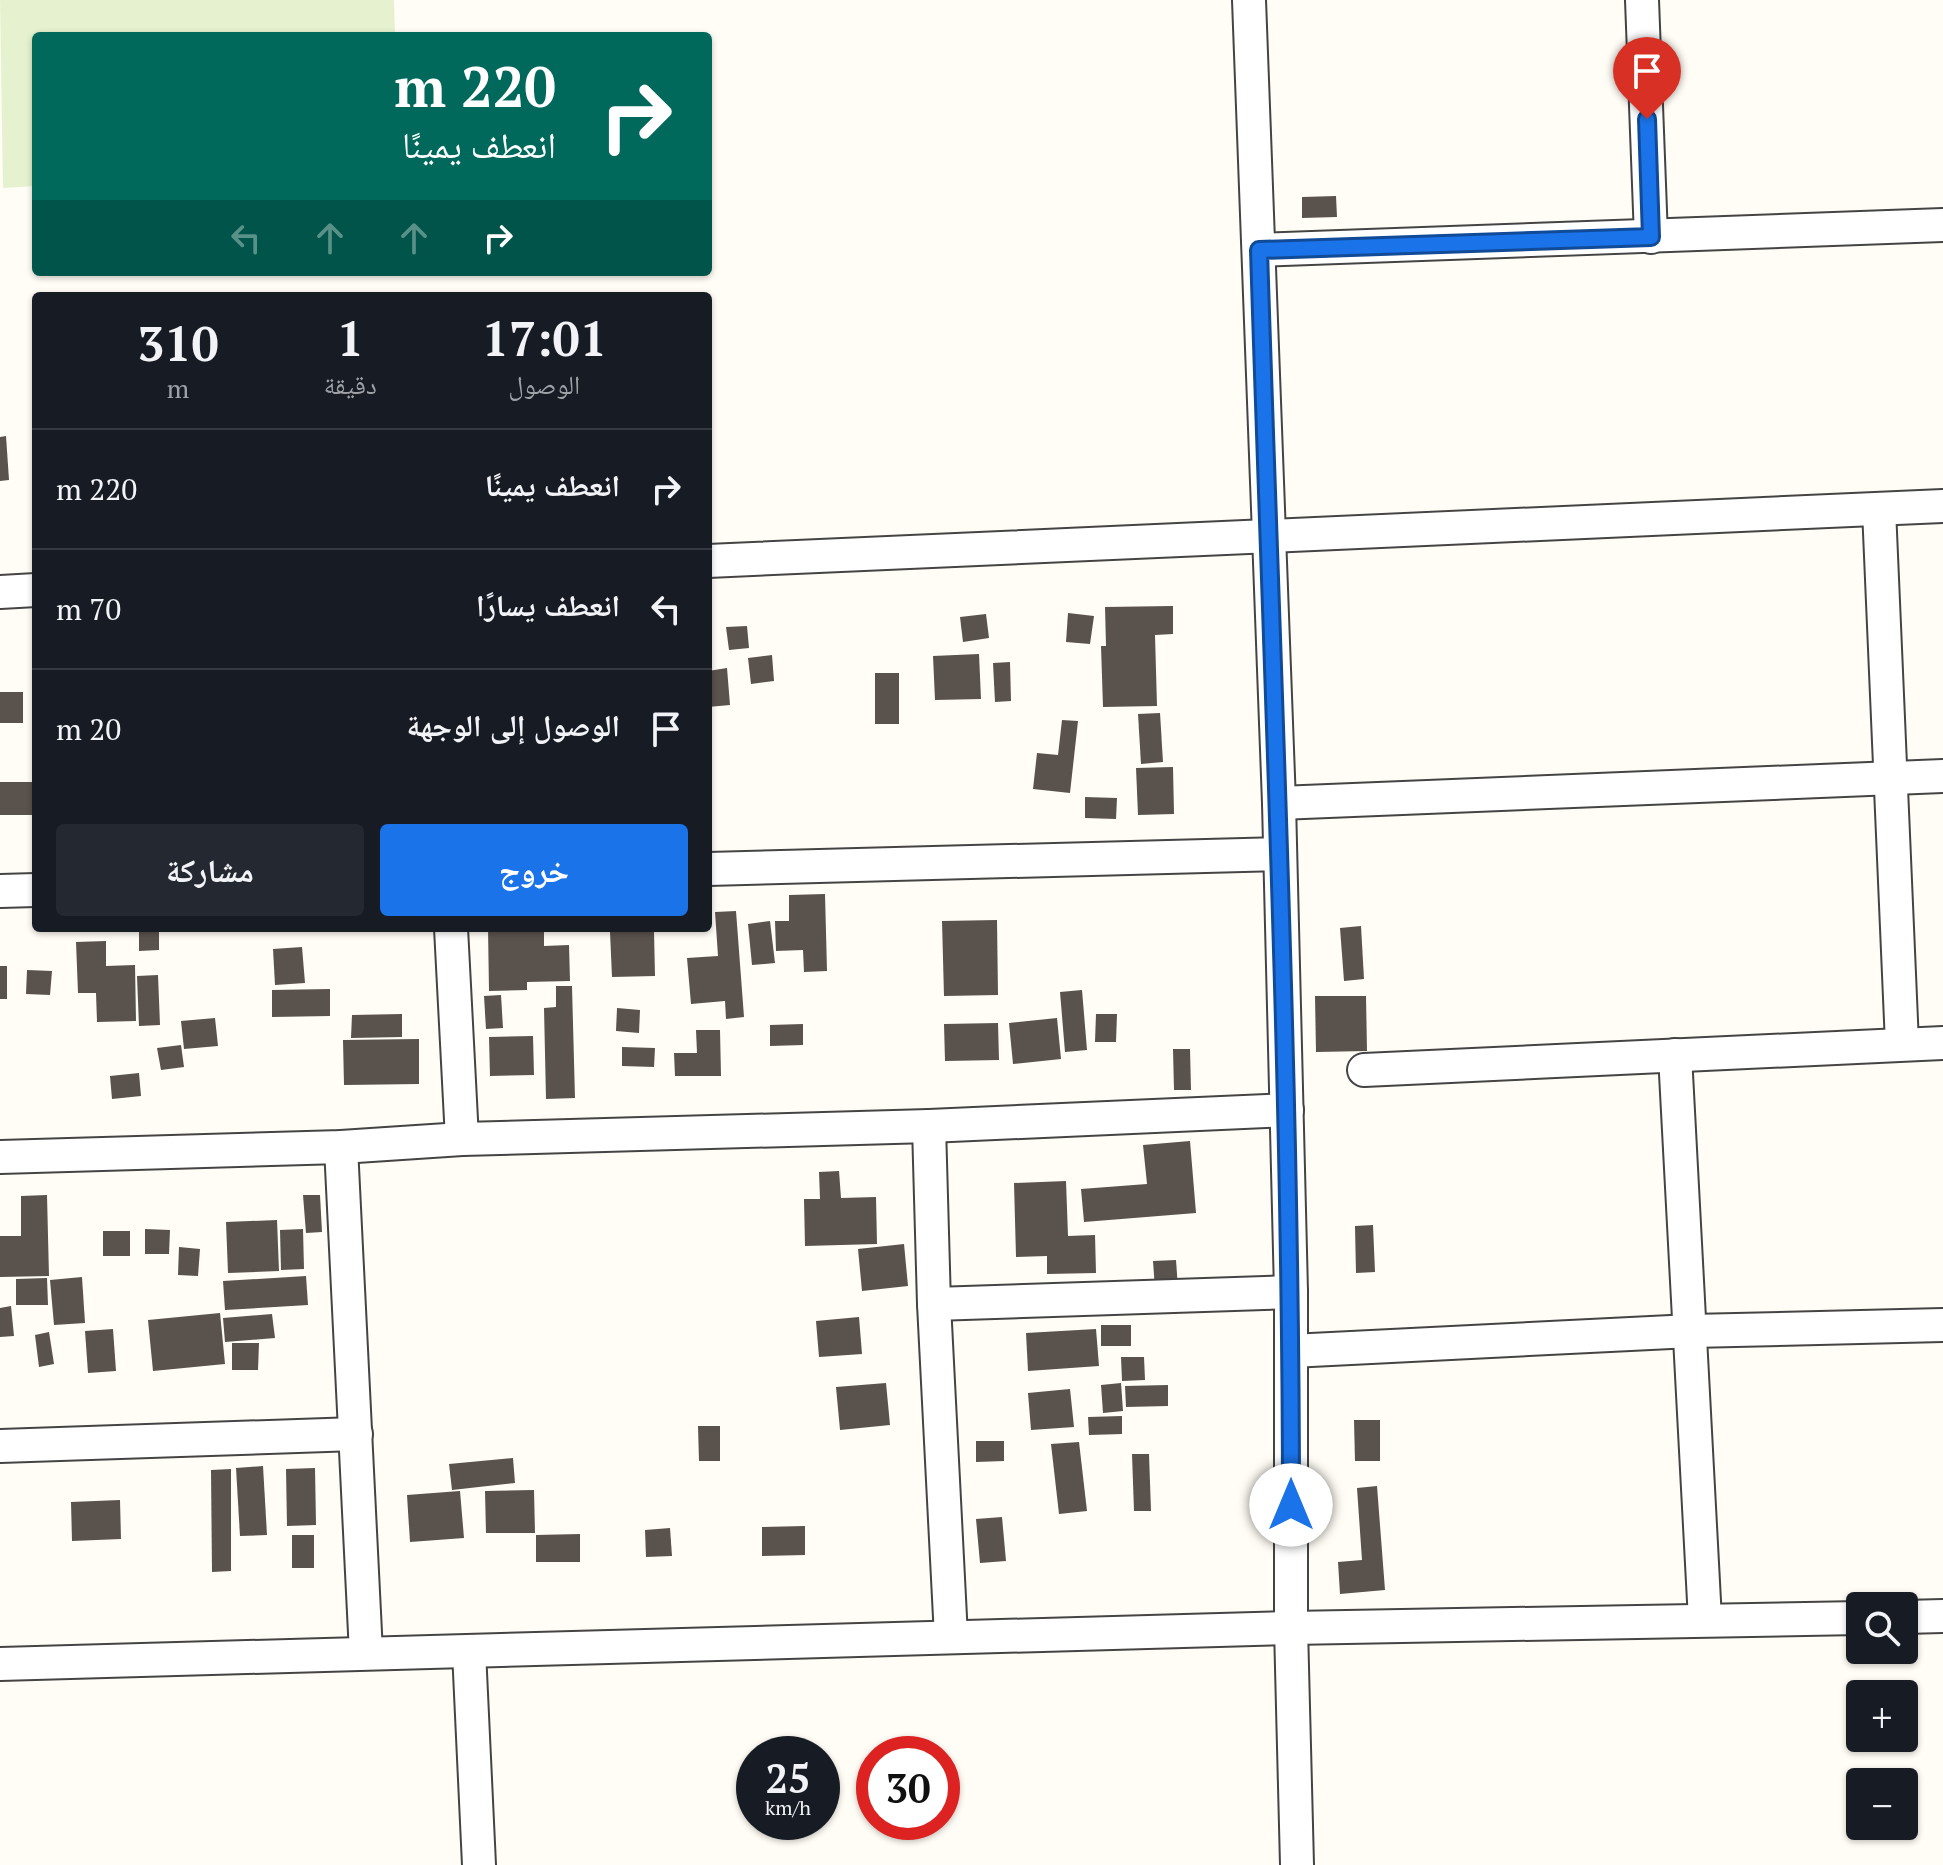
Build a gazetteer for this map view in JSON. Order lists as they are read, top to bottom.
{
  "page": {
    "turn": ["220 m", "انعطف يمينًا"],
    "eta": [
      "17:01",
      "الوصول",
      "1",
      "دقيقة",
      "310",
      "m"
    ],
    "list": [
      {
        "name": "انعطف يمينًا",
        "value": "220 m"
      },
      {
        "name": "انعطف يسارًا",
        "value": "70 m"
      },
      {
        "name": "الوصول إلى الوجهة",
        "value": "20 m"
      }
    ],
    "buttons": ["خروج", "مشاركة"],
    "map_buttons": ["+", "−"],
    "speed": "25 km/h",
    "limit": "30"
  }
}
